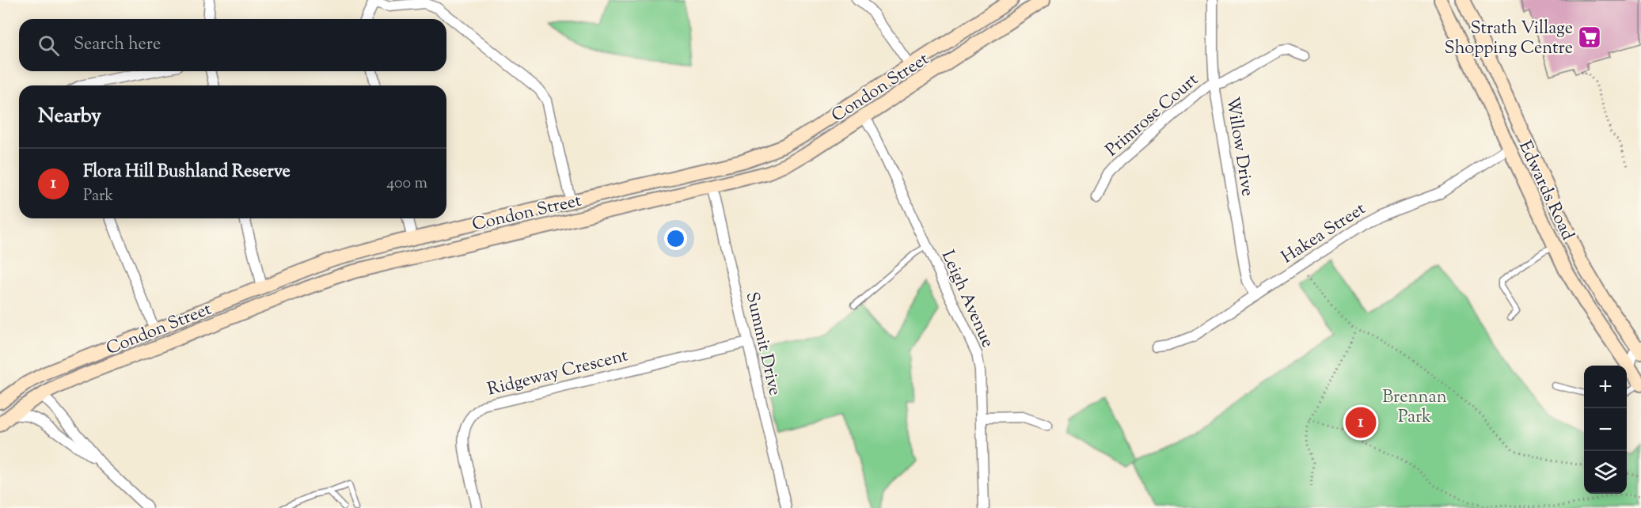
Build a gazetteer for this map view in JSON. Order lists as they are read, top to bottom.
{
  "streets": {
    "main road": ["Condon Street", "Edwards Road"],
    "street": [
      "Primrose Court",
      "Willow Drive",
      "Hakea Street",
      "Leigh Avenue",
      "Summit Drive",
      "Ridgeway Crescent"
    ]
  },
  "crossings": [
    ["Condon Street", "Leigh Avenue"],
    ["Condon Street", "Summit Drive"],
    ["Primrose Court", "Willow Drive"],
    ["Willow Drive", "Hakea Street"],
    ["Edwards Road", "Hakea Street"],
    ["Summit Drive", "Ridgeway Crescent"]
  ],
  "parks": ["Brennan Park"],
  "places": {
    "supermarket": ["Strath Village Shopping Centre"]
  },
  "page": {
    "search": "Search here",
    "heading": "Nearby",
    "list": [
      {
        "mark": "1",
        "name": "Flora Hill Bushland Reserve",
        "note": "Park",
        "value": "400 m"
      }
    ],
    "map_buttons": ["+", "−"],
    "pins": "1"
  }
}
